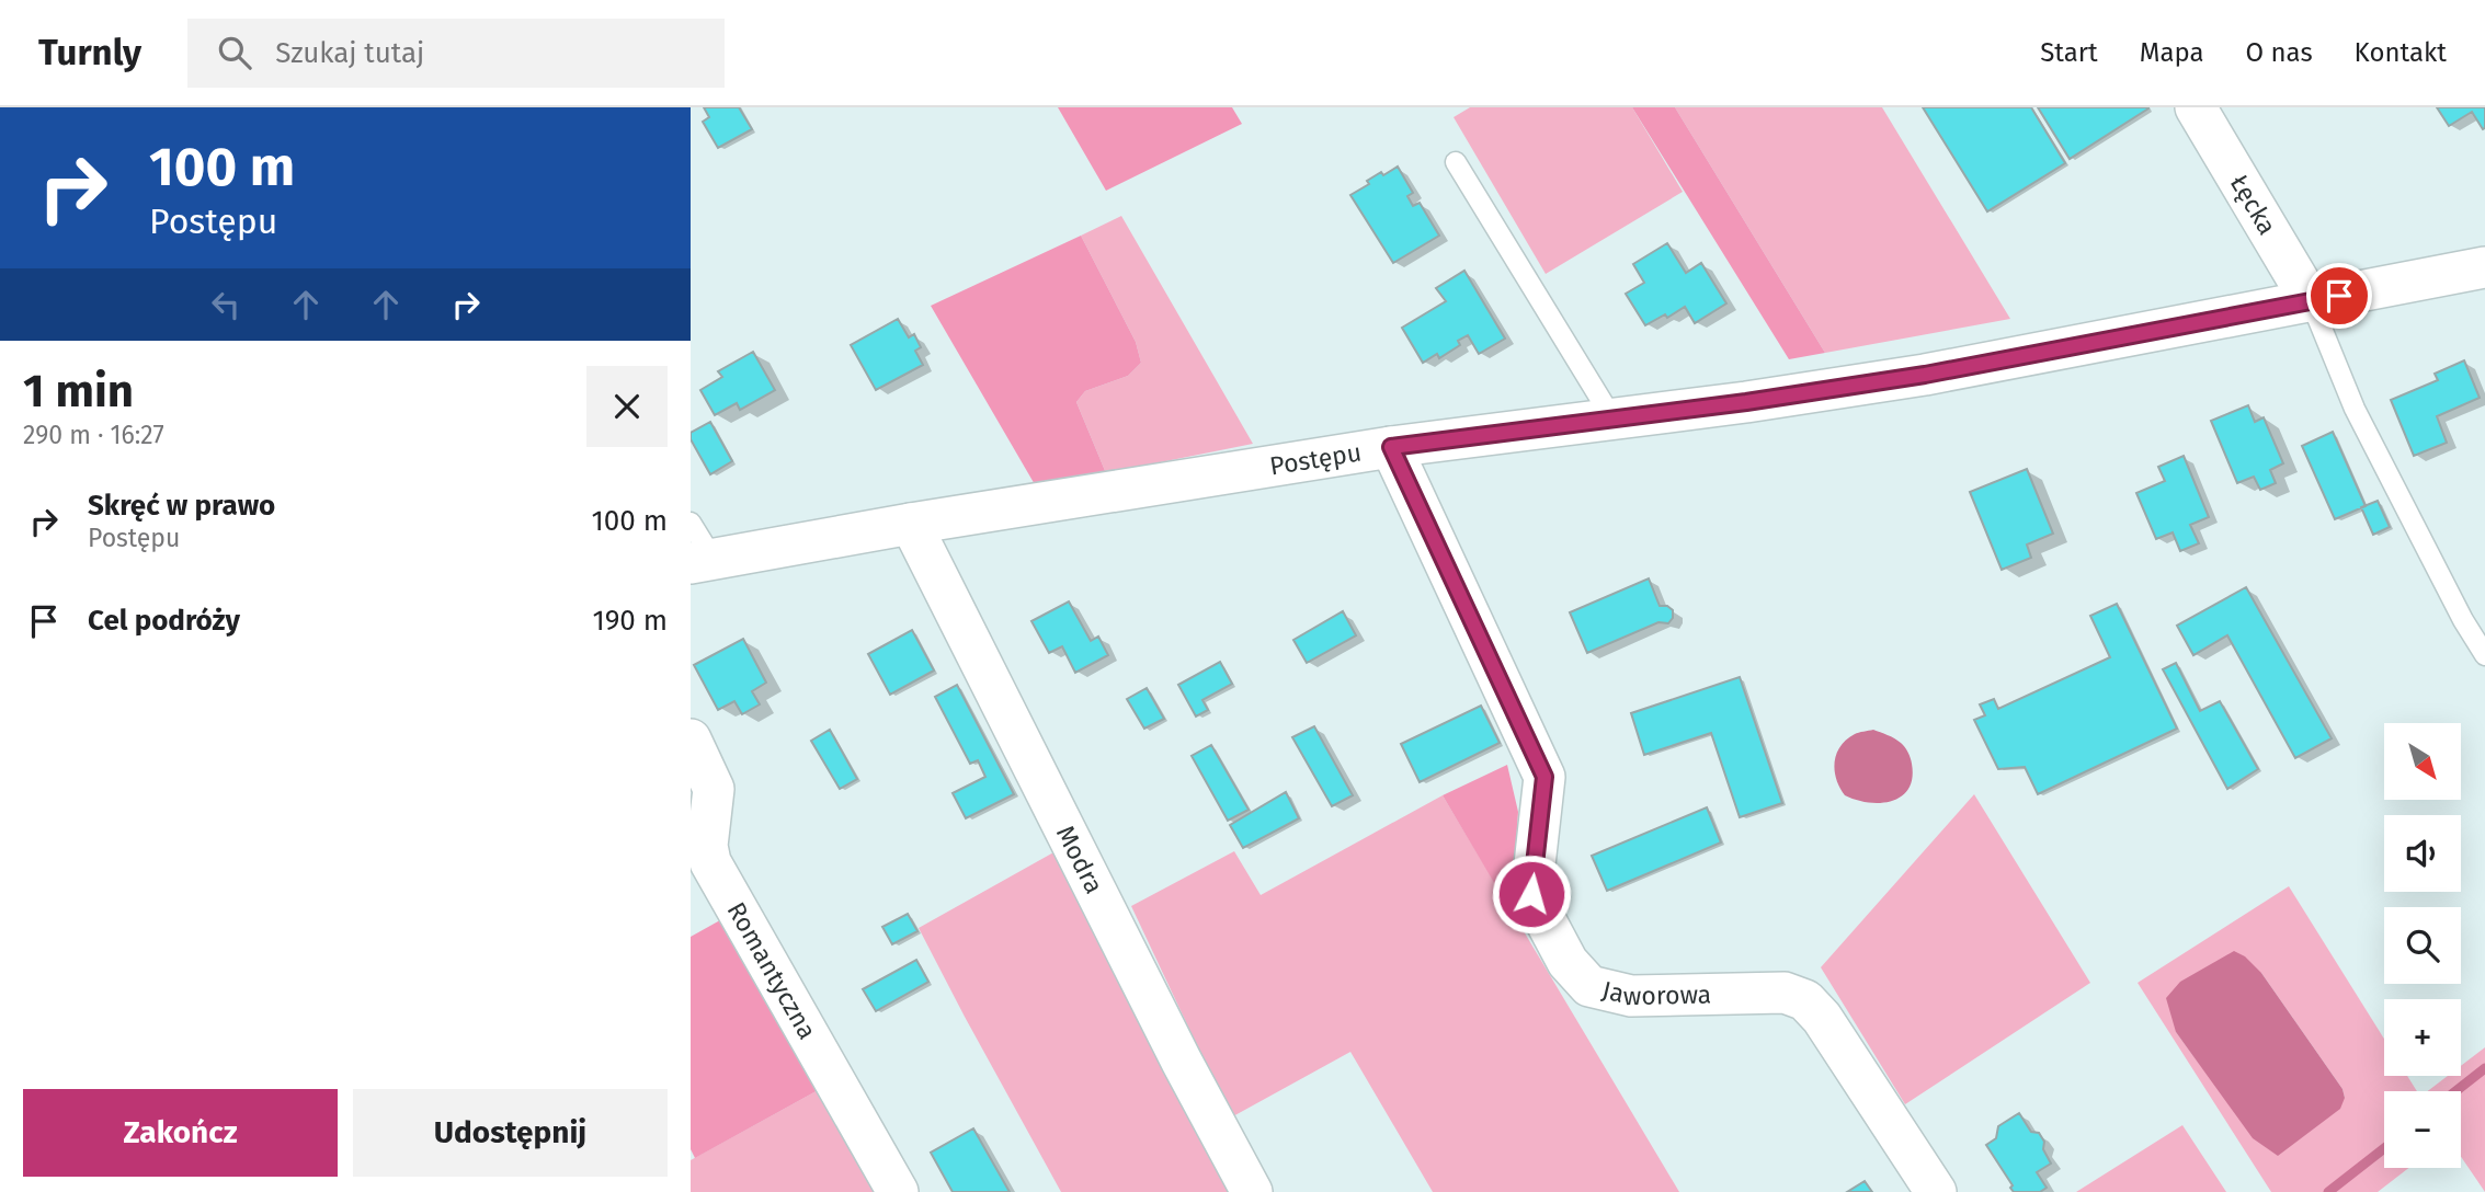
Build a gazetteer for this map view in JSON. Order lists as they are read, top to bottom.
{
  "streets": {
    "street": [
      "Łęcka",
      "Postępu",
      "Modra",
      "Romantyczna",
      "Jaworowa"
    ]
  },
  "crossings": [
    ["Łęcka", "Postępu"],
    ["Postępu", "Modra"],
    ["Postępu", "Jaworowa"]
  ],
  "north": "bottom right",
  "page": {
    "header": "Turnly",
    "search": "Szukaj tutaj",
    "nav": [
      "Start",
      "Mapa",
      "O nas",
      "Kontakt"
    ],
    "turn": ["100 m", "Postępu"],
    "heading": ["1 min", "290 m · 16:27"],
    "list": [
      {
        "name": "Skręć w prawo",
        "note": "Postępu",
        "value": "100 m"
      },
      {
        "name": "Cel podróży",
        "value": "190 m"
      }
    ],
    "map_buttons": ["+", "−"],
    "buttons": ["Zakończ", "Udostępnij"]
  }
}
